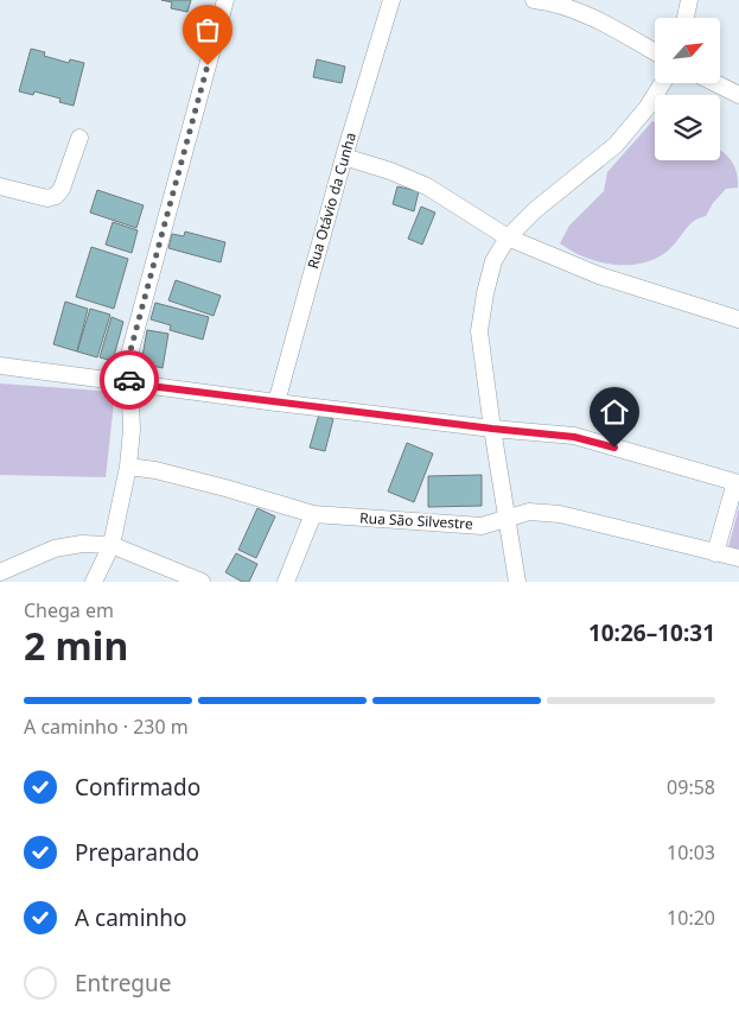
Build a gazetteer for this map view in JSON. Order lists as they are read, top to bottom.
{
  "streets": {
    "street": ["Rua Otávio da Cunha", "Rua São Silvestre"]
  },
  "north": "top right",
  "page": {
    "heading": ["2 min", "Chega em", "10:26–10:31"],
    "bar": "A caminho · 230 m",
    "list": [
      ["Confirmado", "09:58"],
      ["Preparando", "10:03"],
      ["A caminho", "10:20"],
      "Entregue"
    ]
  }
}
